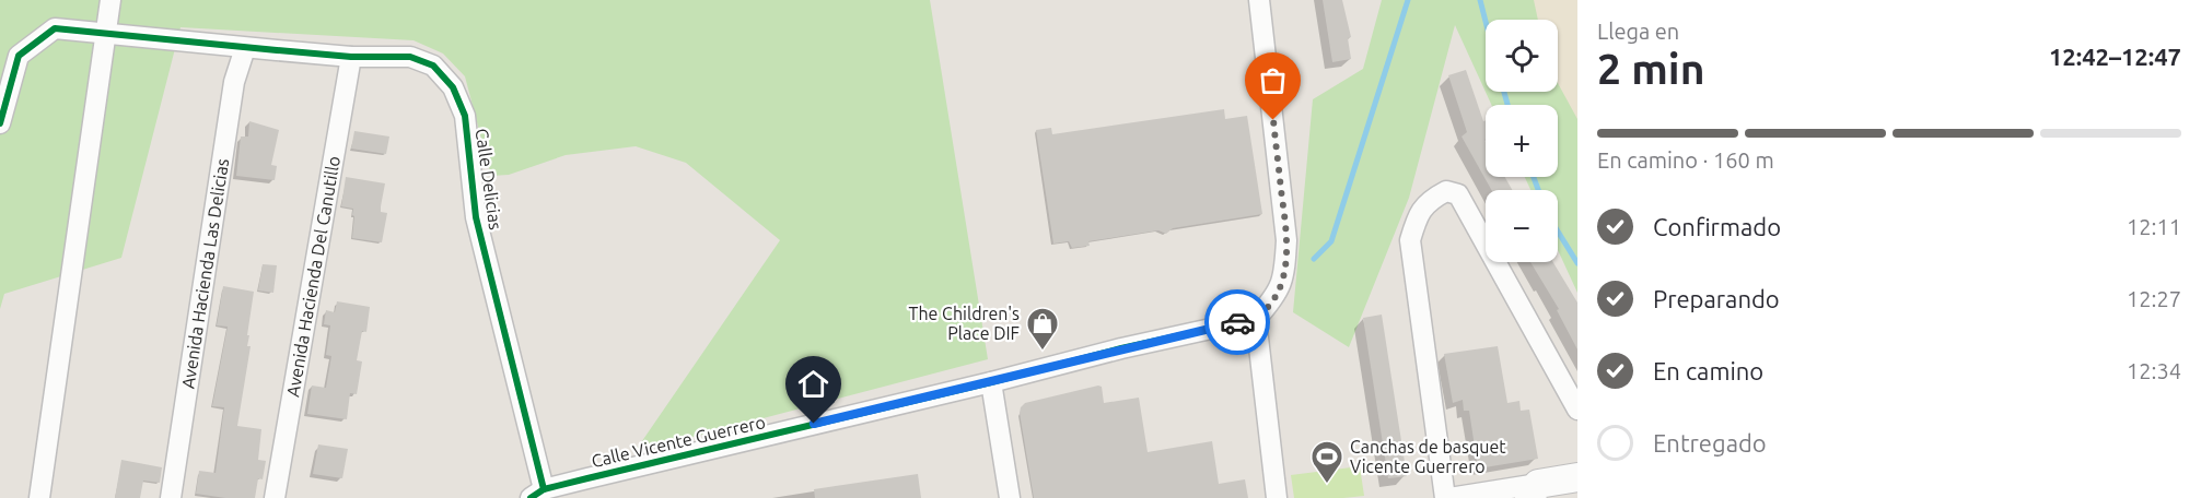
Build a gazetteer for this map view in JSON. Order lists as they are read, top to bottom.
{
  "streets": {
    "street": [
      "Calle Delicias",
      "Avenida Hacienda Las Delicias",
      "Avenida Hacienda Del Canutillo",
      "Calle Vicente Guerrero"
    ]
  },
  "crossings": [
    ["Calle Delicias", "Avenida Hacienda Las Delicias"],
    ["Calle Delicias", "Avenida Hacienda Del Canutillo"],
    ["Calle Delicias", "Calle Vicente Guerrero"]
  ],
  "places": {
    "shop": ["The Children's Place DIF"],
    "sports": ["Canchas de basquet Vicente Guerrero"]
  },
  "page": {
    "heading": ["2 min", "Llega en", "12:42–12:47"],
    "map_buttons": ["+", "−"],
    "bar": "En camino · 160 m",
    "list": [
      ["Confirmado", "12:11"],
      ["Preparando", "12:27"],
      ["En camino", "12:34"],
      "Entregado"
    ]
  }
}
